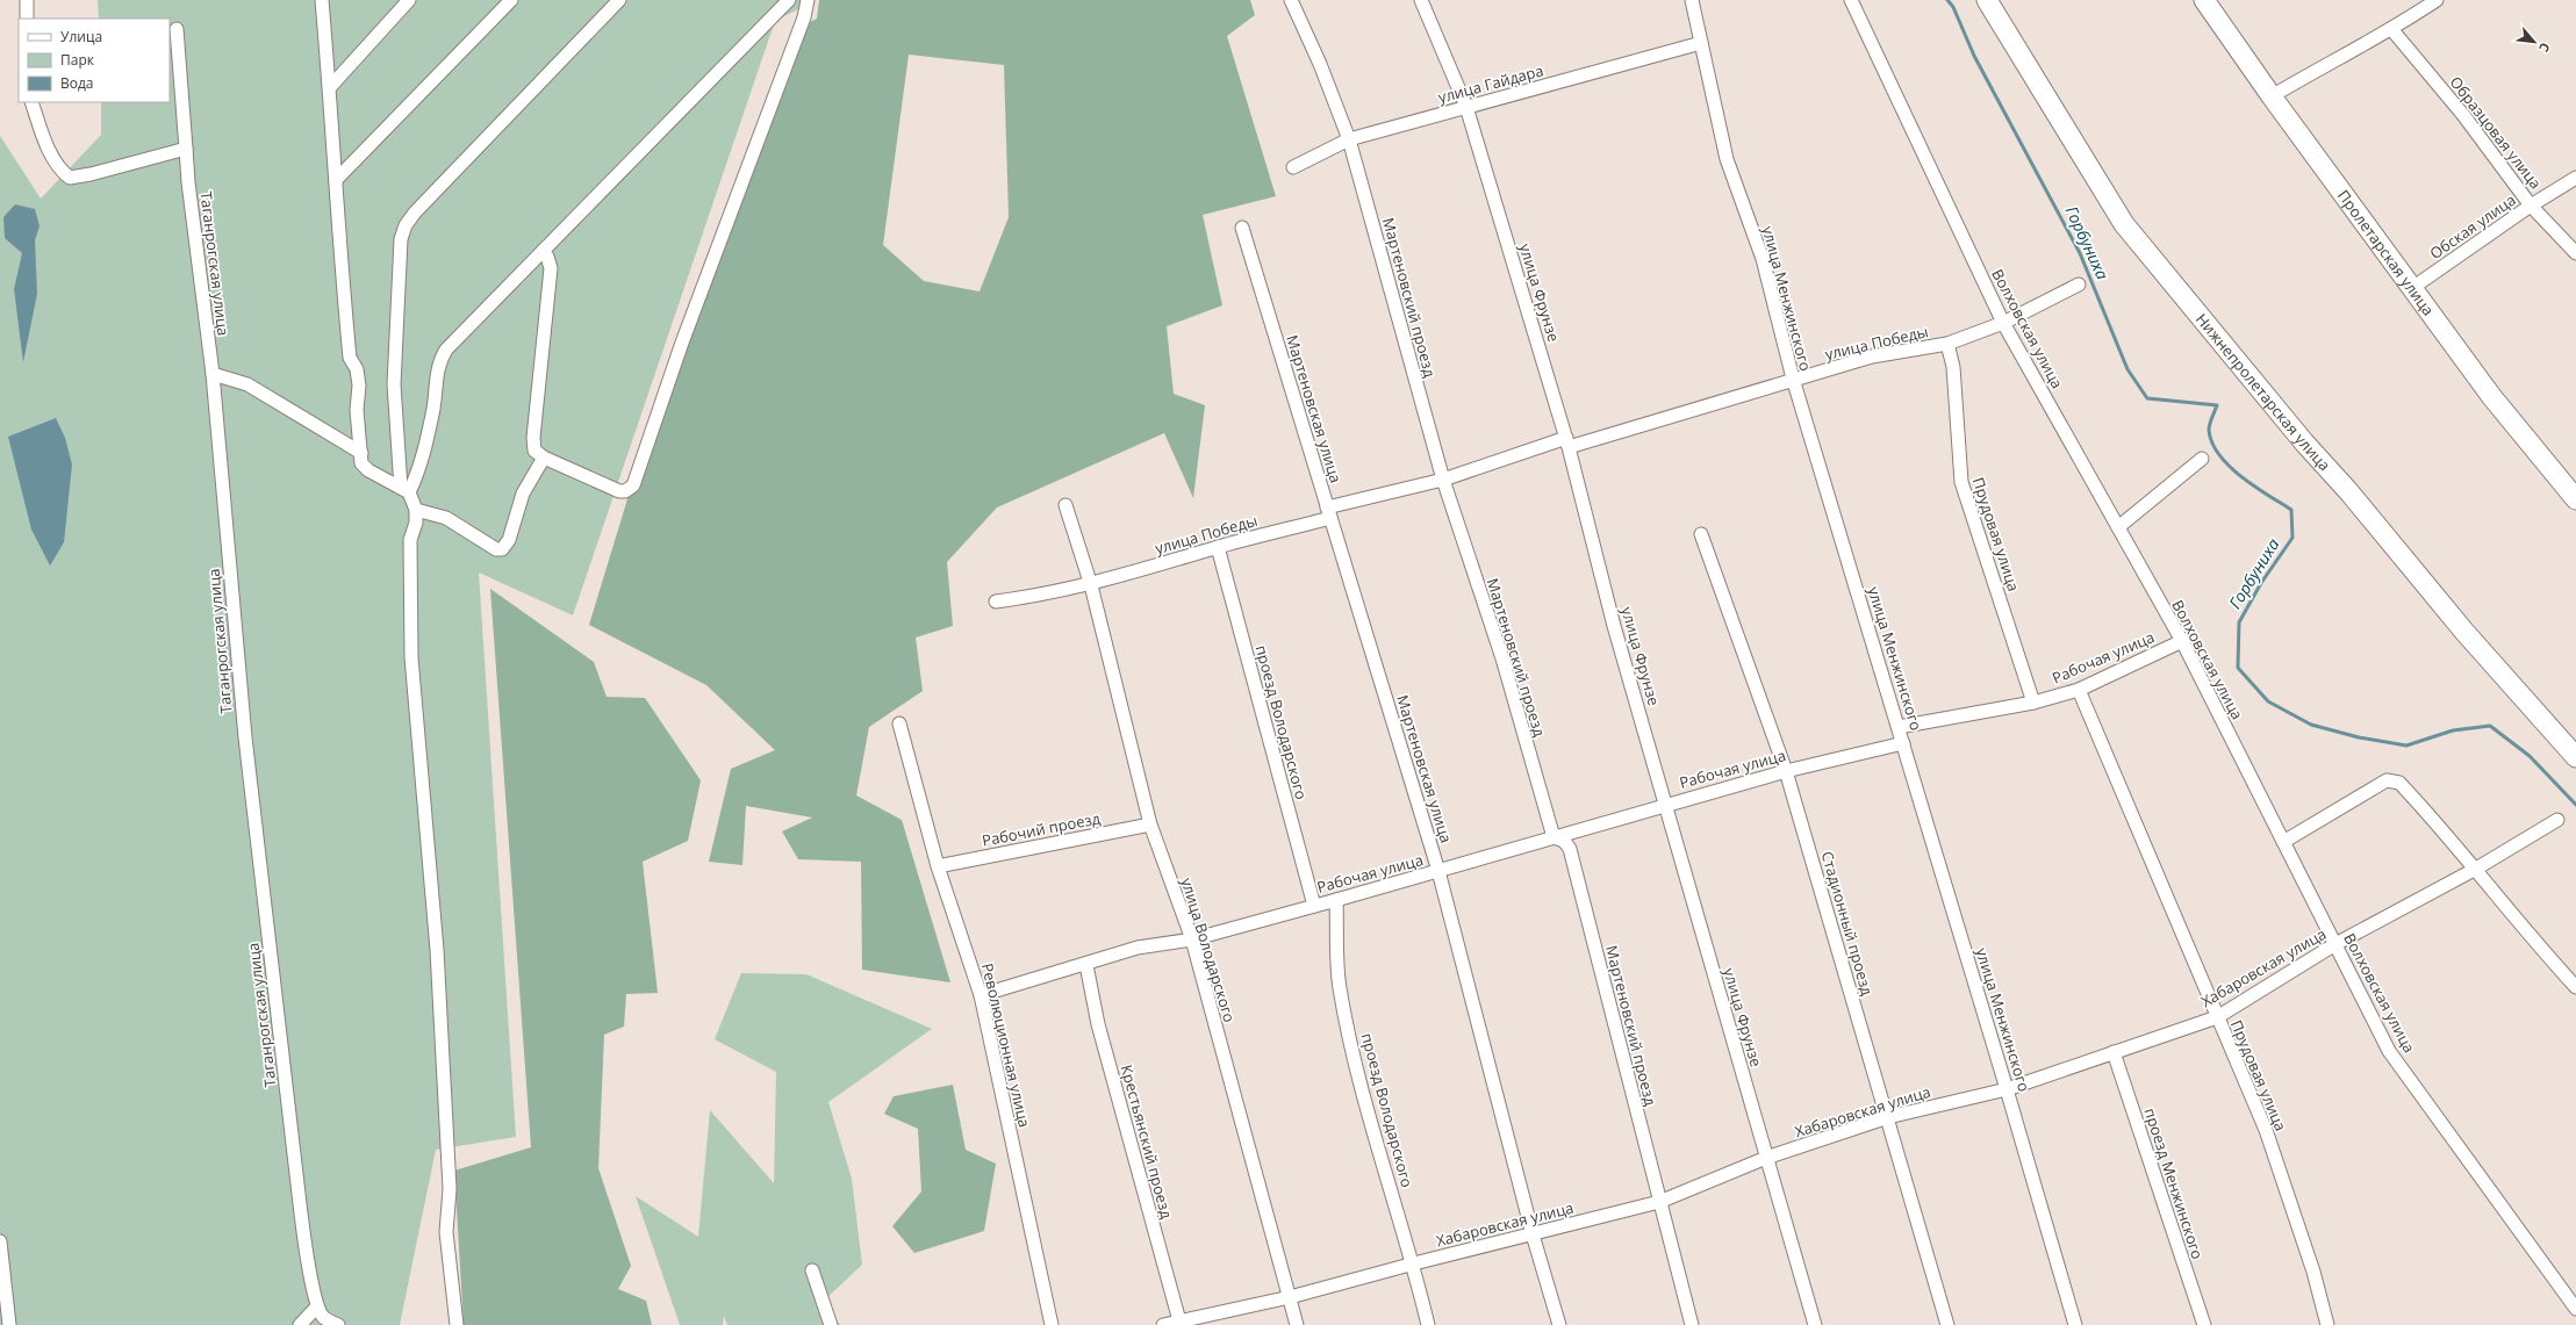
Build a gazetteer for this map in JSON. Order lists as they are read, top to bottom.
{
  "streets": {
    "main road": ["Пролетарская улица", "Нижнепролетарская улица"],
    "street": [
      "улица Гайдара",
      "Образцовая улица",
      "Обская улица",
      "Таганрогская улица",
      "улица Фрунзе",
      "Мартеновский проезд",
      "улица Менжинского",
      "Волховская улица",
      "улица Победы",
      "Мартеновская улица",
      "Прудовая улица",
      "Рабочая улица",
      "проезд Володарского",
      "Рабочий проезд",
      "Стадионный проезд",
      "улица Володарского",
      "Хабаровская улица",
      "Революционная улица",
      "Крестьянский проезд",
      "проезд Менжинского"
    ]
  },
  "crossings": [
    ["улица Гайдара", "улица Фрунзе"],
    ["улица Гайдара", "Мартеновский проезд"],
    ["улица Гайдара", "улица Менжинского"],
    ["Образцовая улица", "Обская улица"],
    ["Обская улица", "Пролетарская улица"],
    ["улица Фрунзе", "улица Победы"],
    ["улица Фрунзе", "Рабочая улица"],
    ["улица Фрунзе", "Хабаровская улица"],
    ["Мартеновский проезд", "улица Победы"],
    ["Мартеновский проезд", "Рабочая улица"],
    ["Мартеновский проезд", "Хабаровская улица"],
    ["улица Менжинского", "улица Победы"],
    ["улица Менжинского", "Рабочая улица"],
    ["улица Менжинского", "Хабаровская улица"],
    ["Волховская улица", "улица Победы"],
    ["Волховская улица", "Рабочая улица"],
    ["Волховская улица", "Хабаровская улица"],
    ["улица Победы", "Мартеновская улица"],
    ["улица Победы", "Прудовая улица"],
    ["улица Победы", "проезд Володарского"],
    ["улица Победы", "улица Володарского"],
    ["Мартеновская улица", "Рабочая улица"],
    ["Мартеновская улица", "Хабаровская улица"],
    ["Прудовая улица", "Рабочая улица"],
    ["Прудовая улица", "Хабаровская улица"],
    ["Рабочая улица", "проезд Володарского"],
    ["Рабочая улица", "Стадионный проезд"],
    ["Рабочая улица", "улица Володарского"],
    ["Рабочая улица", "Революционная улица"],
    ["Рабочая улица", "Крестьянский проезд"],
    ["проезд Володарского", "Хабаровская улица"],
    ["Рабочий проезд", "улица Володарского"],
    ["Рабочий проезд", "Революционная улица"],
    ["Стадионный проезд", "Хабаровская улица"],
    ["улица Володарского", "Хабаровская улица"],
    ["Хабаровская улица", "Крестьянский проезд"],
    ["Хабаровская улица", "проезд Менжинского"]
  ],
  "water": ["Горбуниха"],
  "legend": ["Улица", "Парк", "Вода"],
  "north": "bottom right"
}
